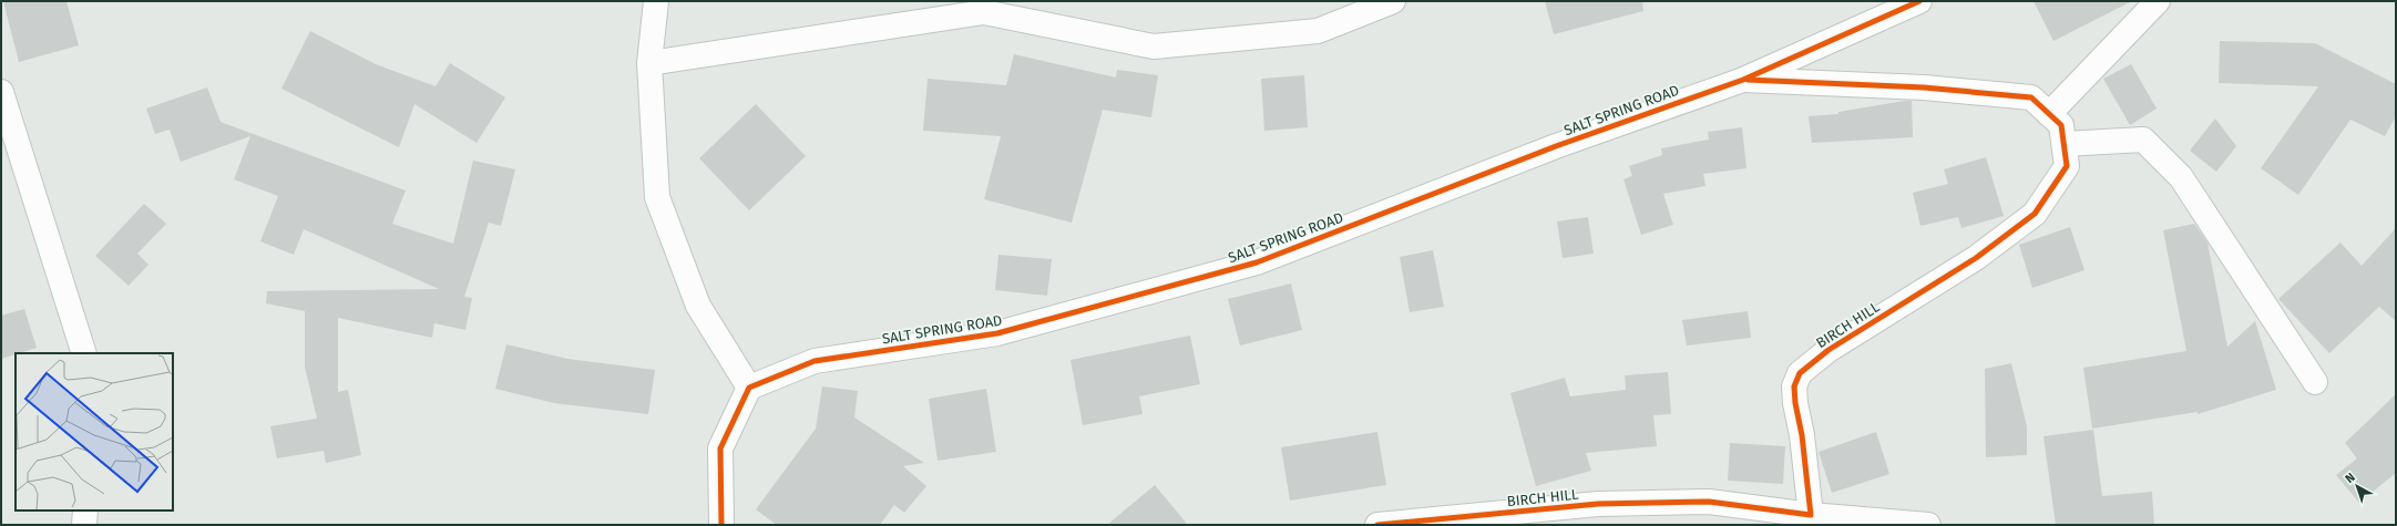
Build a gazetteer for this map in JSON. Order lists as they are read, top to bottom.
{
  "streets": {
    "street": ["SALT SPRING ROAD", "BIRCH HILL"]
  },
  "crossings": [
    ["SALT SPRING ROAD", "BIRCH HILL"]
  ],
  "north": "top left"
}
